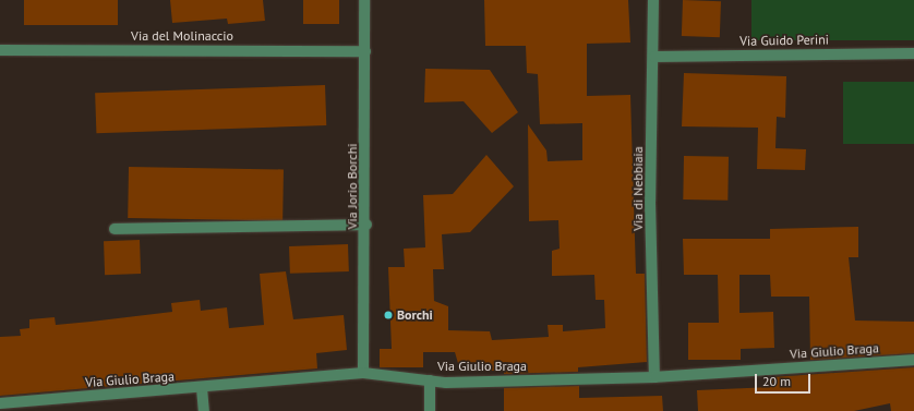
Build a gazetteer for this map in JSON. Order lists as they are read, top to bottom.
{
  "streets": {
    "street": [
      "Via del Molinaccio",
      "Via Guido Perini",
      "Via Jorio Borchi",
      "Via di Nebbiaia",
      "Via Giulio Braga"
    ]
  },
  "crossings": [
    ["Via del Molinaccio", "Via Jorio Borchi"],
    ["Via Guido Perini", "Via di Nebbiaia"],
    ["Via Jorio Borchi", "Via Giulio Braga"],
    ["Via di Nebbiaia", "Via Giulio Braga"]
  ],
  "places": ["Borchi"],
  "scale_bar": "20 m"
}
